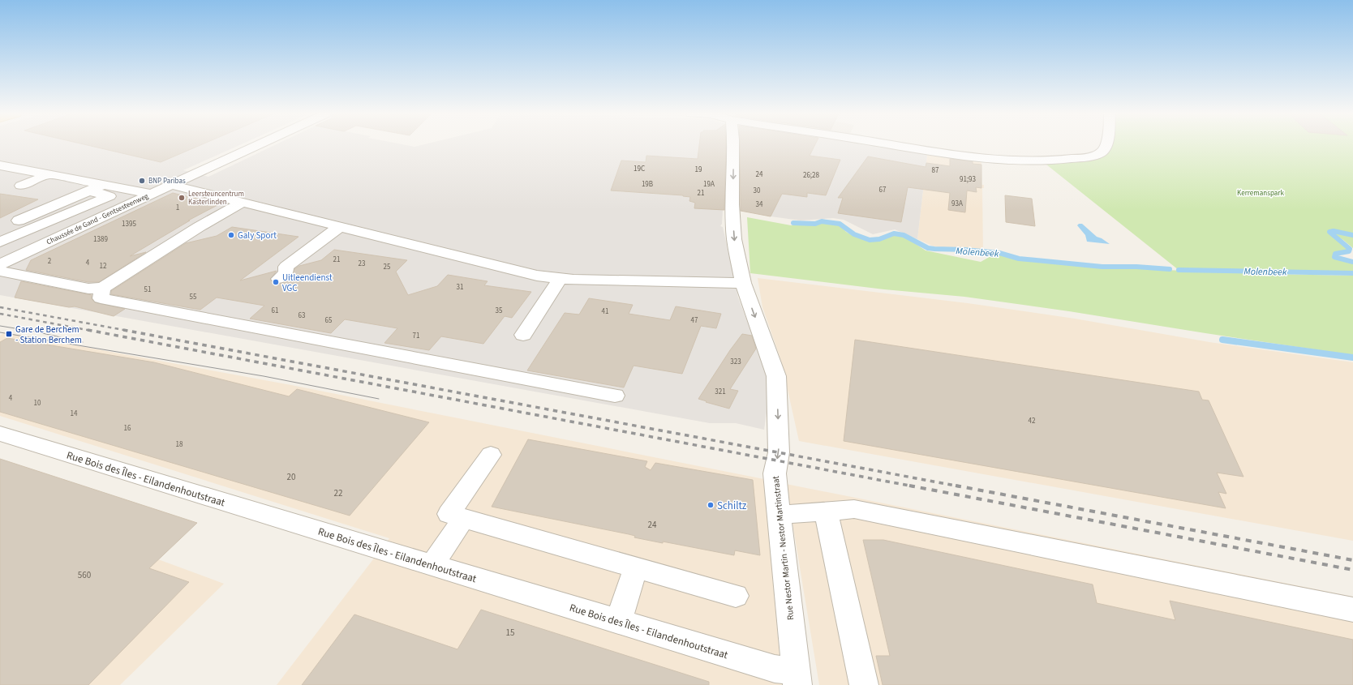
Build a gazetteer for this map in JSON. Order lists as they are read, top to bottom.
{
  "streets": {
    "street": ["Chaussée de Gand - Gentsesteenweg", "Rue Bois des Îles - Eilandenhoutstraat", "Rue Nestor Martin - Nestor Martinstraat"]
  },
  "crossings": [
    ["Rue Bois des Îles - Eilandenhoutstraat", "Rue Nestor Martin - Nestor Martinstraat"]
  ],
  "one_way": ["Rue Nestor Martin - Nestor Martinstraat"],
  "water": ["Molenbeek"],
  "parks": ["Kerremanspark"],
  "places": {
    "other": [
      "BNP Paribas",
      "Leersteuncentrum Kasterlinden",
      "Galy Sport",
      "Uitleendienst VGC",
      "Schiltz"
    ],
    "transit": ["Gare de Berchem - Station Berchem"]
  },
  "house_numbers": [
    "19C",
    "19",
    "87",
    "24",
    "26;28",
    "91;93",
    "19B",
    "19A",
    "67",
    "30",
    "21",
    "93A",
    "34",
    "1",
    "1395",
    "1389",
    "21",
    "2",
    "4",
    "23",
    "12",
    "25",
    "31",
    "51",
    "55",
    "61",
    "35",
    "41",
    "63",
    "65",
    "47",
    "71",
    "323",
    "321",
    "4",
    "10",
    "14",
    "42",
    "16",
    "18",
    "20",
    "22",
    "24",
    "560",
    "15"
  ]
}
